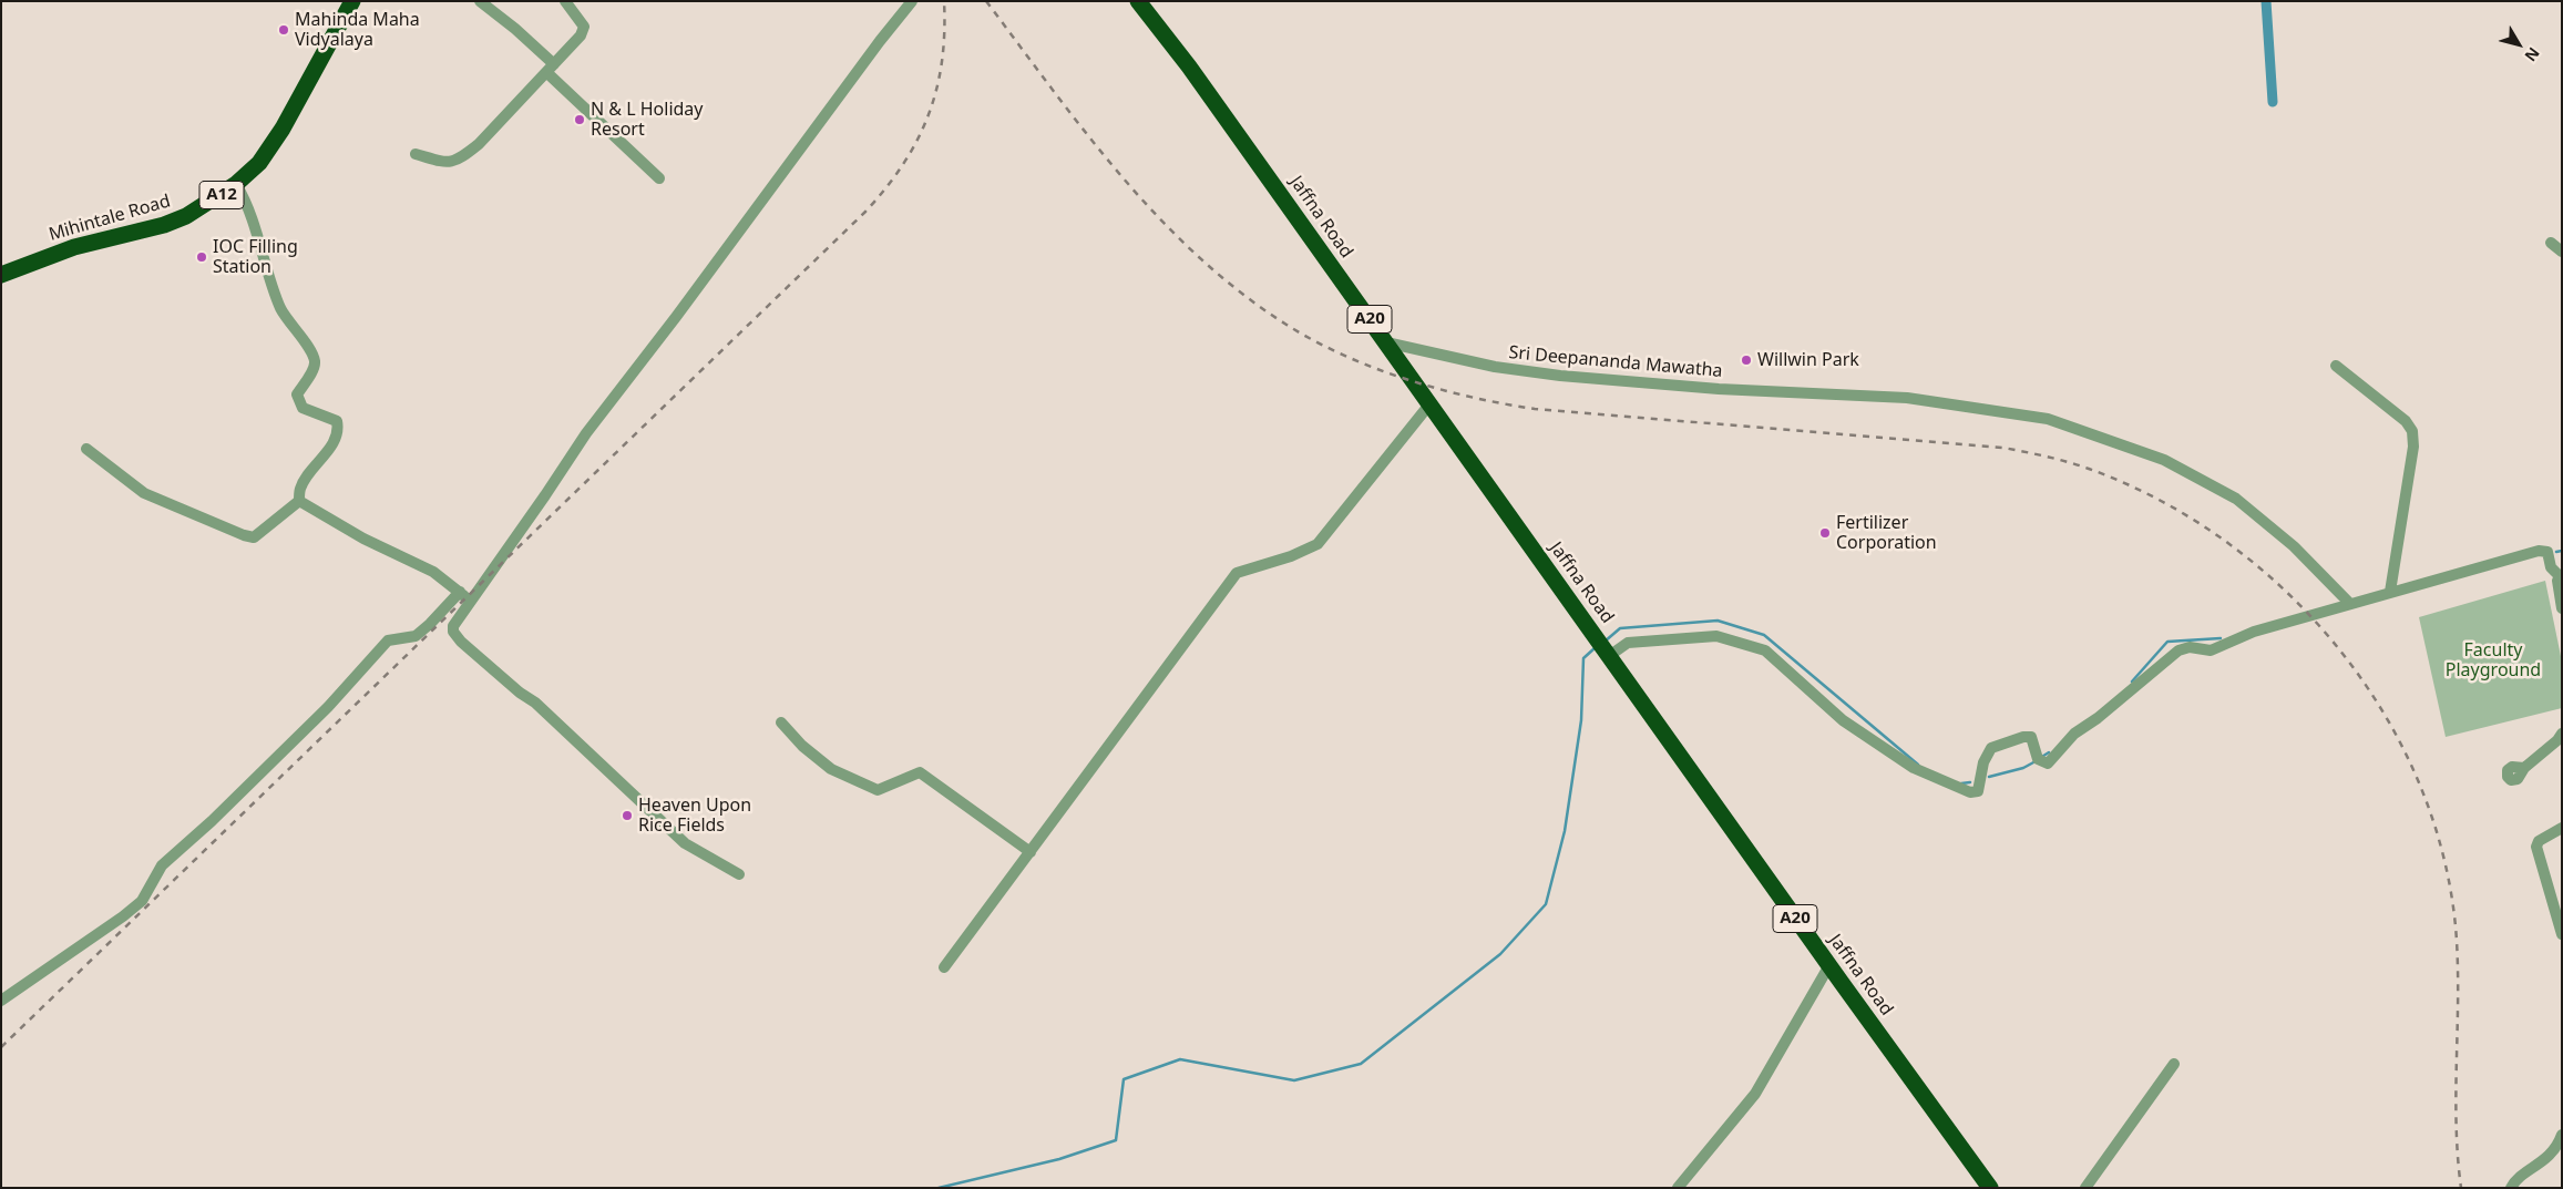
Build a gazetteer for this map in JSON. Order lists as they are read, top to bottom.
{
  "streets": {
    "highway": [
      "A12",
      "Jaffna Road",
      "Mihintale Road",
      "A20"
    ],
    "street": ["Sri Deepananda Mawatha"]
  },
  "crossings": [
    ["Jaffna Road", "Sri Deepananda Mawatha"]
  ],
  "parks": ["Faculty Playground"],
  "places": [
    "Mahinda Maha Vidyalaya",
    "N & L Holiday Resort",
    "IOC Filling Station",
    "Willwin Park",
    "Fertilizer Corporation",
    "Heaven Upon Rice Fields"
  ],
  "north": "bottom right"
}
